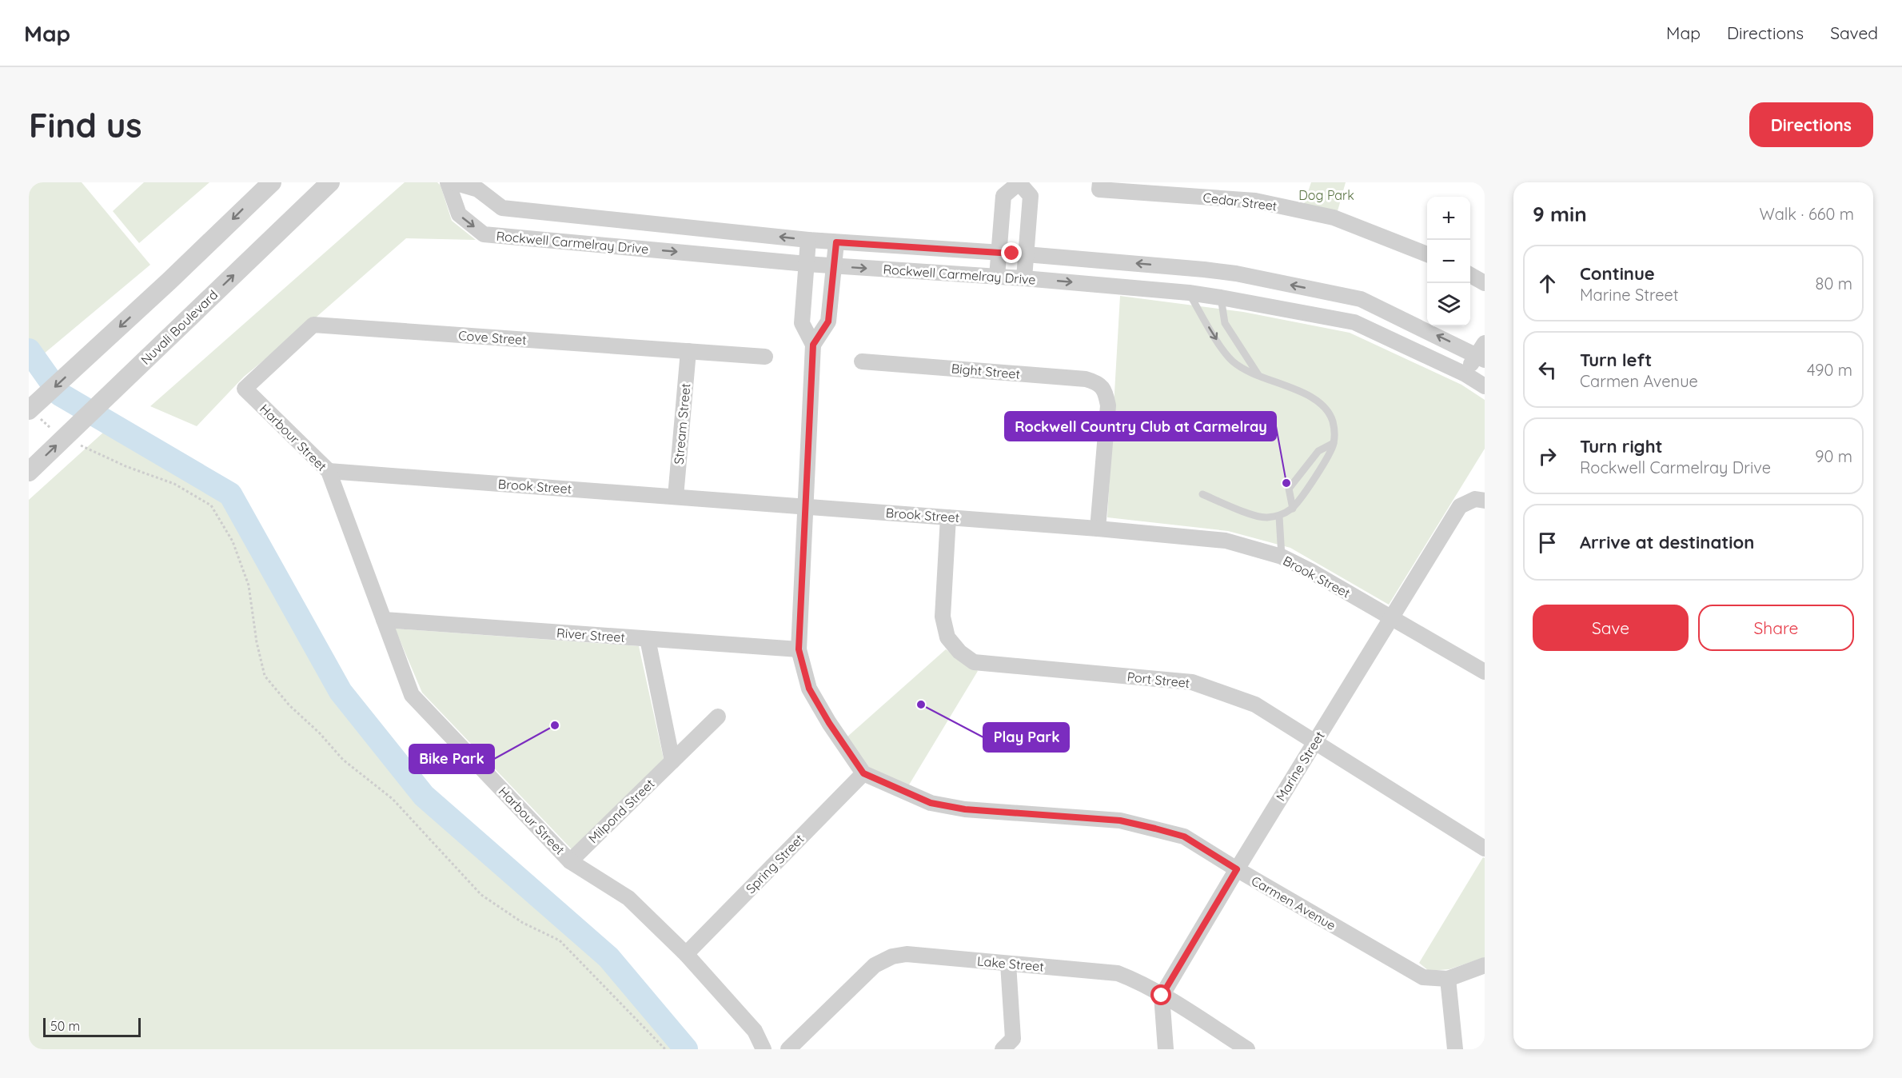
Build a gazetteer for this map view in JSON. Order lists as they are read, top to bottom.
{
  "streets": {
    "street": [
      "Cedar Street",
      "Rockwell Carmelray Drive",
      "Nuvali Boulevard",
      "Cove Street",
      "Bight Street",
      "Stream Street",
      "Harbour Street",
      "Brook Street",
      "River Street",
      "Port Street",
      "Marine Street",
      "Milpond Street",
      "Spring Street",
      "Carmen Avenue",
      "Lake Street"
    ]
  },
  "crossings": [
    ["Cove Street", "Stream Street"],
    ["Cove Street", "Harbour Street"],
    ["Bight Street", "Brook Street"],
    ["Stream Street", "Brook Street"],
    ["Harbour Street", "Brook Street"],
    ["Harbour Street", "River Street"],
    ["Harbour Street", "Milpond Street"],
    ["Harbour Street", "Spring Street"],
    ["Brook Street", "Port Street"],
    ["Brook Street", "Marine Street"],
    ["Port Street", "Marine Street"],
    ["Marine Street", "Carmen Avenue"],
    ["Marine Street", "Lake Street"],
    ["Spring Street", "Carmen Avenue"]
  ],
  "parks": ["Dog Park"],
  "places": ["Rockwell Country Club at Carmelray", "Play Park", "Bike Park"],
  "scale_bar": "50 m",
  "page": {
    "header": "Map",
    "nav": ["Map", "Directions", "Saved"],
    "buttons": [
      "Directions",
      ["Save", "Share"]
    ],
    "title": "Find us",
    "heading": ["9 min", "Walk · 660 m"],
    "map_buttons": ["+", "−"],
    "list": [
      ["Continue", "Marine Street", "80 m"],
      ["Turn left", "Carmen Avenue", "490 m"],
      ["Turn right", "Rockwell Carmelray Drive", "90 m"],
      "Arrive at destination"
    ],
    "scale": "50 m"
  }
}
